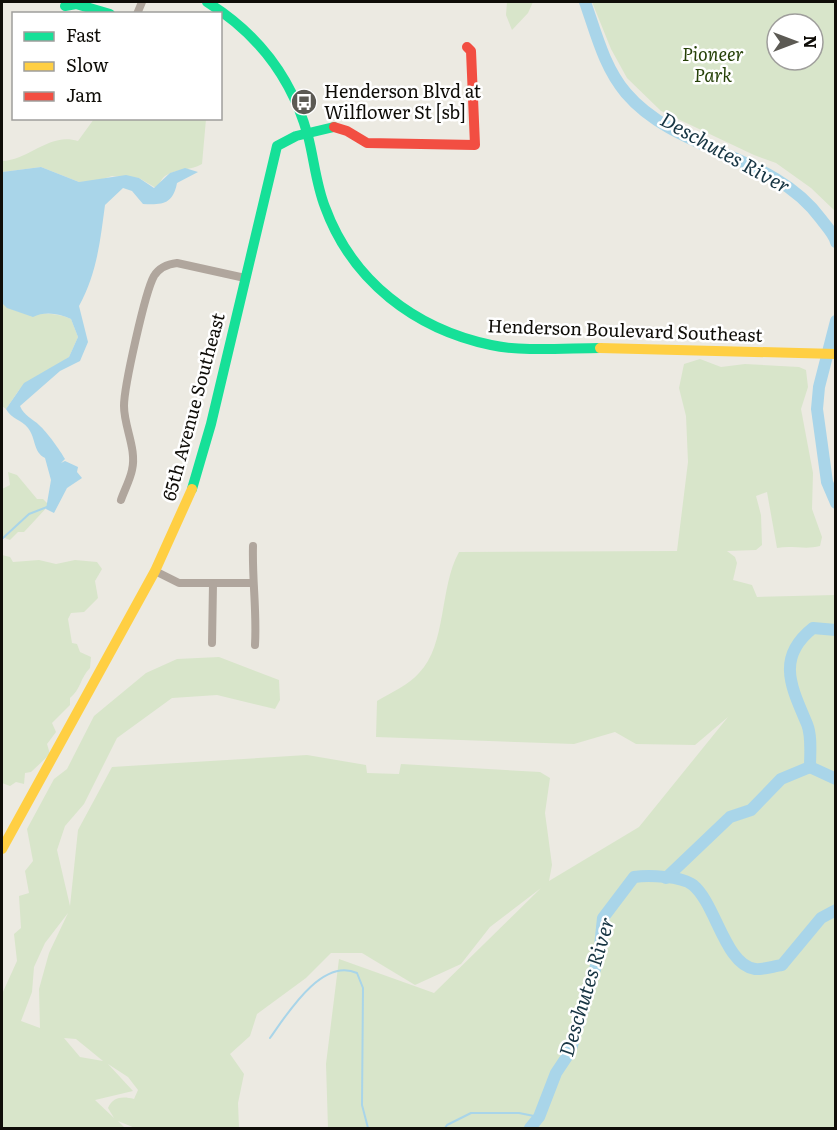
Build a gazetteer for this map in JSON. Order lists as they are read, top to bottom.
{
  "streets": {
    "street": ["Henderson Boulevard Southeast", "65th Avenue Southeast"]
  },
  "crossings": [
    ["Henderson Boulevard Southeast", "65th Avenue Southeast"]
  ],
  "water": ["Deschutes River"],
  "parks": ["Pioneer Park"],
  "places": {
    "bus stop": ["Henderson Blvd at Wilflower St [sb]"]
  },
  "legend": ["Fast", "Slow", "Jam"],
  "north": "right"
}
